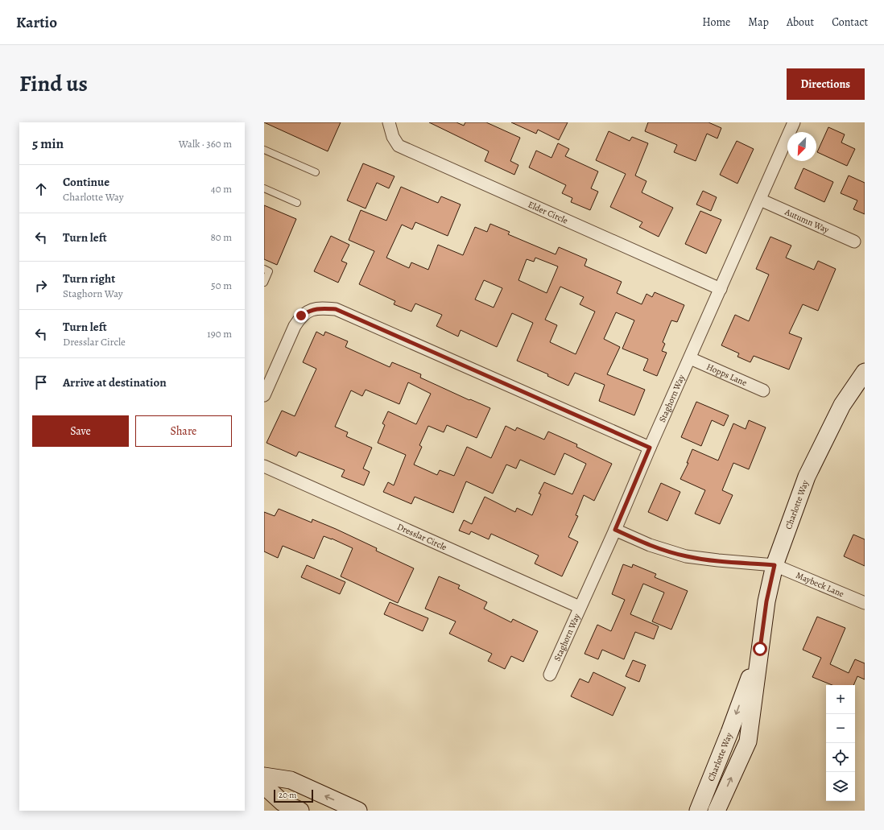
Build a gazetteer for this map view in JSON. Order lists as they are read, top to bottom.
{
  "streets": {
    "street": [
      "Elder Circle",
      "Autumn Way",
      "Hopps Lane",
      "Staghorn Way",
      "Charlotte Way",
      "Dresslar Circle",
      "Maybeck Lane"
    ]
  },
  "crossings": [
    ["Elder Circle", "Staghorn Way"],
    ["Autumn Way", "Staghorn Way"],
    ["Hopps Lane", "Staghorn Way"],
    ["Staghorn Way", "Dresslar Circle"],
    ["Staghorn Way", "Maybeck Lane"],
    ["Charlotte Way", "Maybeck Lane"]
  ],
  "scale_bar": "20 m",
  "north": "bottom left",
  "page": {
    "header": "Kartio",
    "nav": [
      "Home",
      "Map",
      "About",
      "Contact"
    ],
    "title": "Find us",
    "buttons": [
      "Directions",
      ["Save", "Share"]
    ],
    "heading": ["5 min", "Walk · 360 m"],
    "list": [
      ["Continue", "Charlotte Way", "40 m"],
      ["Turn left", "80 m"],
      ["Turn right", "Staghorn Way", "50 m"],
      ["Turn left", "Dresslar Circle", "190 m"],
      "Arrive at destination"
    ],
    "map_buttons": ["+", "−"],
    "scale": "20 m"
  }
}
